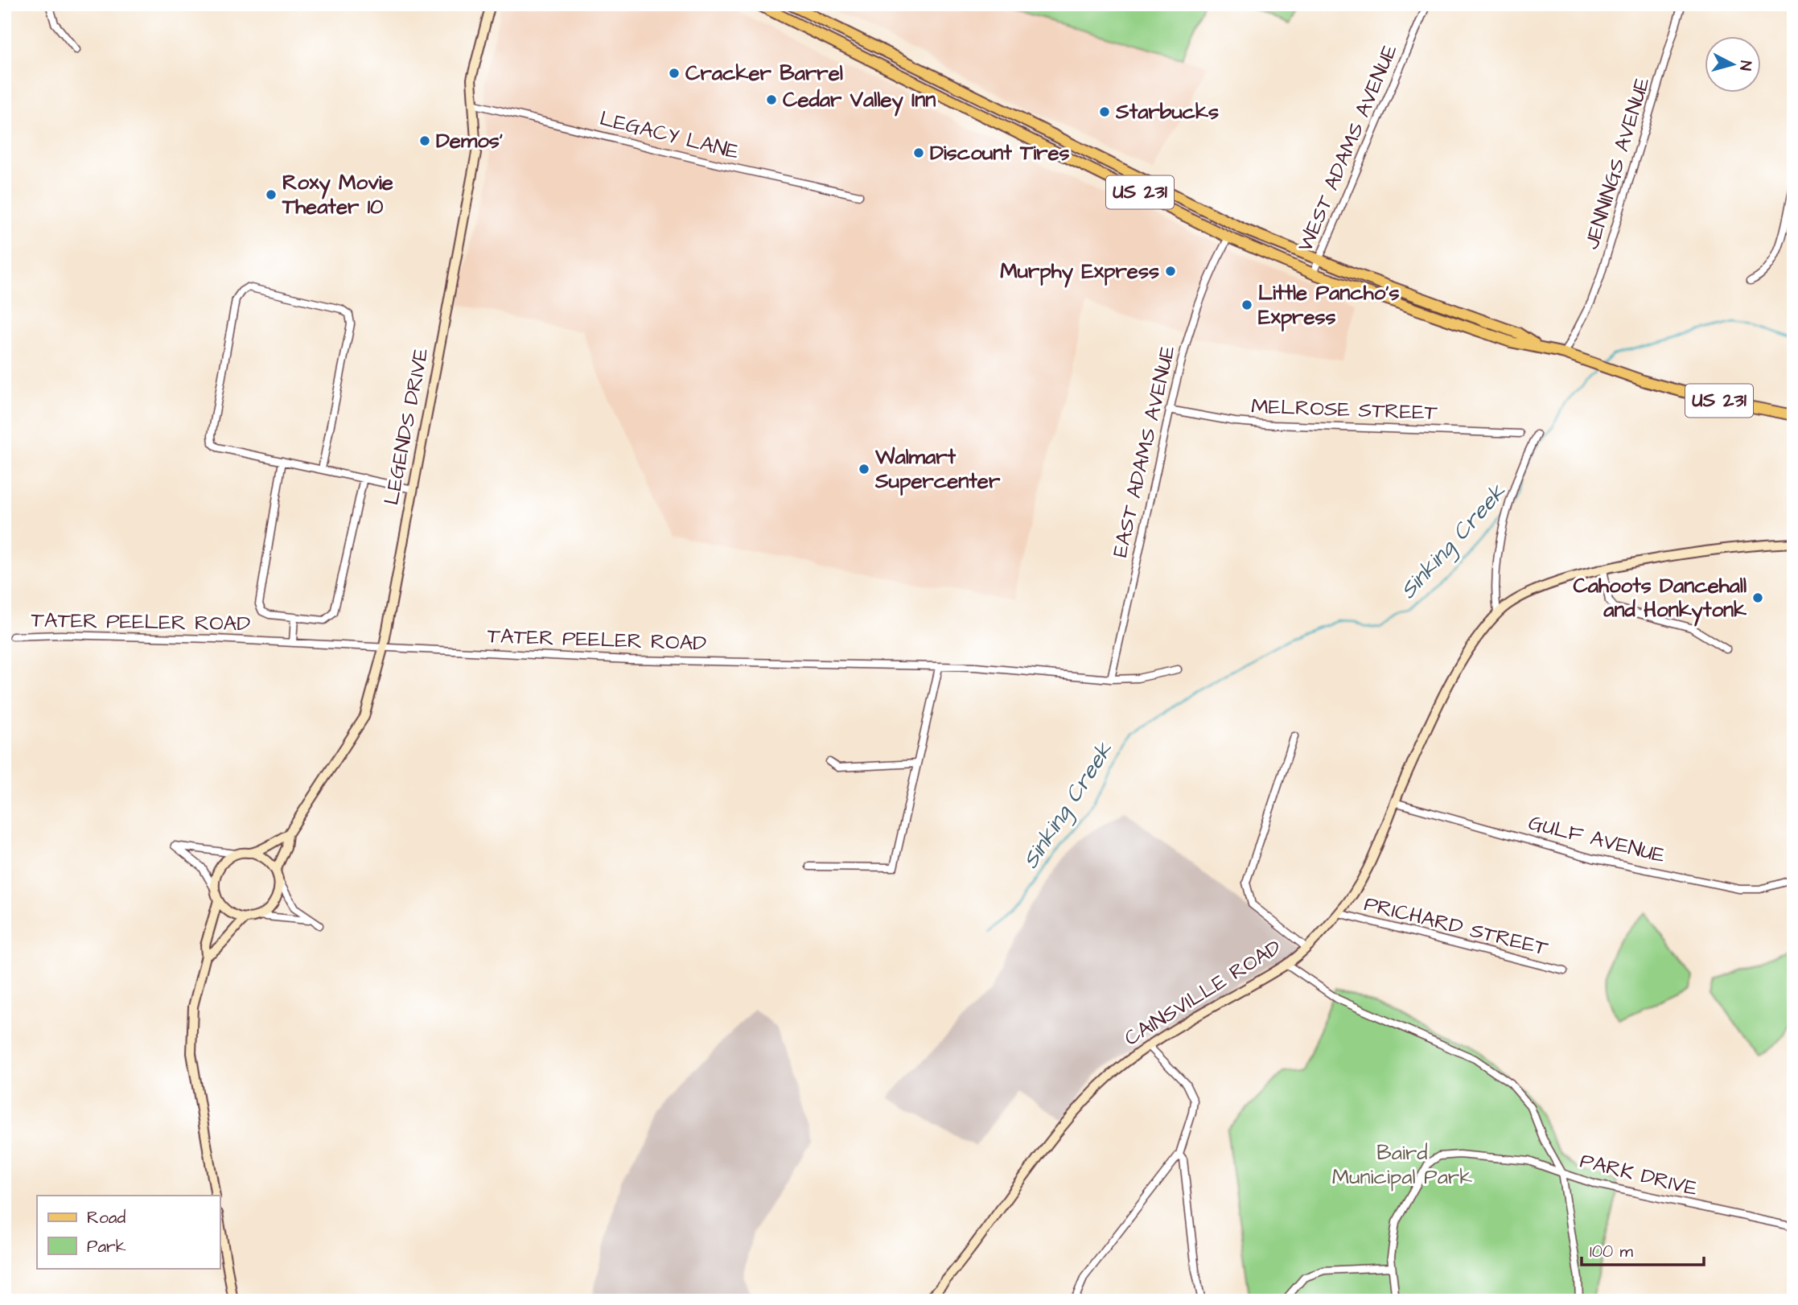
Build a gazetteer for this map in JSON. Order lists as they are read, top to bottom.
{
  "streets": {
    "main road": ["US 231"],
    "street": [
      "LEGACY LANE",
      "WEST ADAMS AVENUE",
      "JENNINGS AVENUE",
      "MELROSE STREET",
      "LEGENDS DRIVE",
      "EAST ADAMS AVENUE",
      "TATER PEELER ROAD",
      "GULF AVENUE",
      "PRICHARD STREET",
      "CAINSVILLE ROAD",
      "PARK DRIVE"
    ]
  },
  "crossings": [
    ["LEGACY LANE", "LEGENDS DRIVE"],
    ["WEST ADAMS AVENUE", "US 231"],
    ["JENNINGS AVENUE", "US 231"],
    ["US 231", "EAST ADAMS AVENUE"],
    ["MELROSE STREET", "EAST ADAMS AVENUE"],
    ["LEGENDS DRIVE", "TATER PEELER ROAD"],
    ["EAST ADAMS AVENUE", "TATER PEELER ROAD"],
    ["GULF AVENUE", "CAINSVILLE ROAD"],
    ["PRICHARD STREET", "CAINSVILLE ROAD"],
    ["CAINSVILLE ROAD", "PARK DRIVE"]
  ],
  "water": ["Sinking Creek"],
  "parks": ["Baird Municipal Park"],
  "places": [
    "Cracker Barrel",
    "Cedar Valley Inn",
    "Starbucks",
    "Demos'",
    "Discount Tires",
    "Roxy Movie Theater 10",
    "Murphy Express",
    "Little Pancho's Express",
    "Walmart Supercenter",
    "Cahoots Dancehall and Honkytonk"
  ],
  "legend": ["Road", "Park"],
  "scale_bar": "100 m",
  "north": "right"
}
